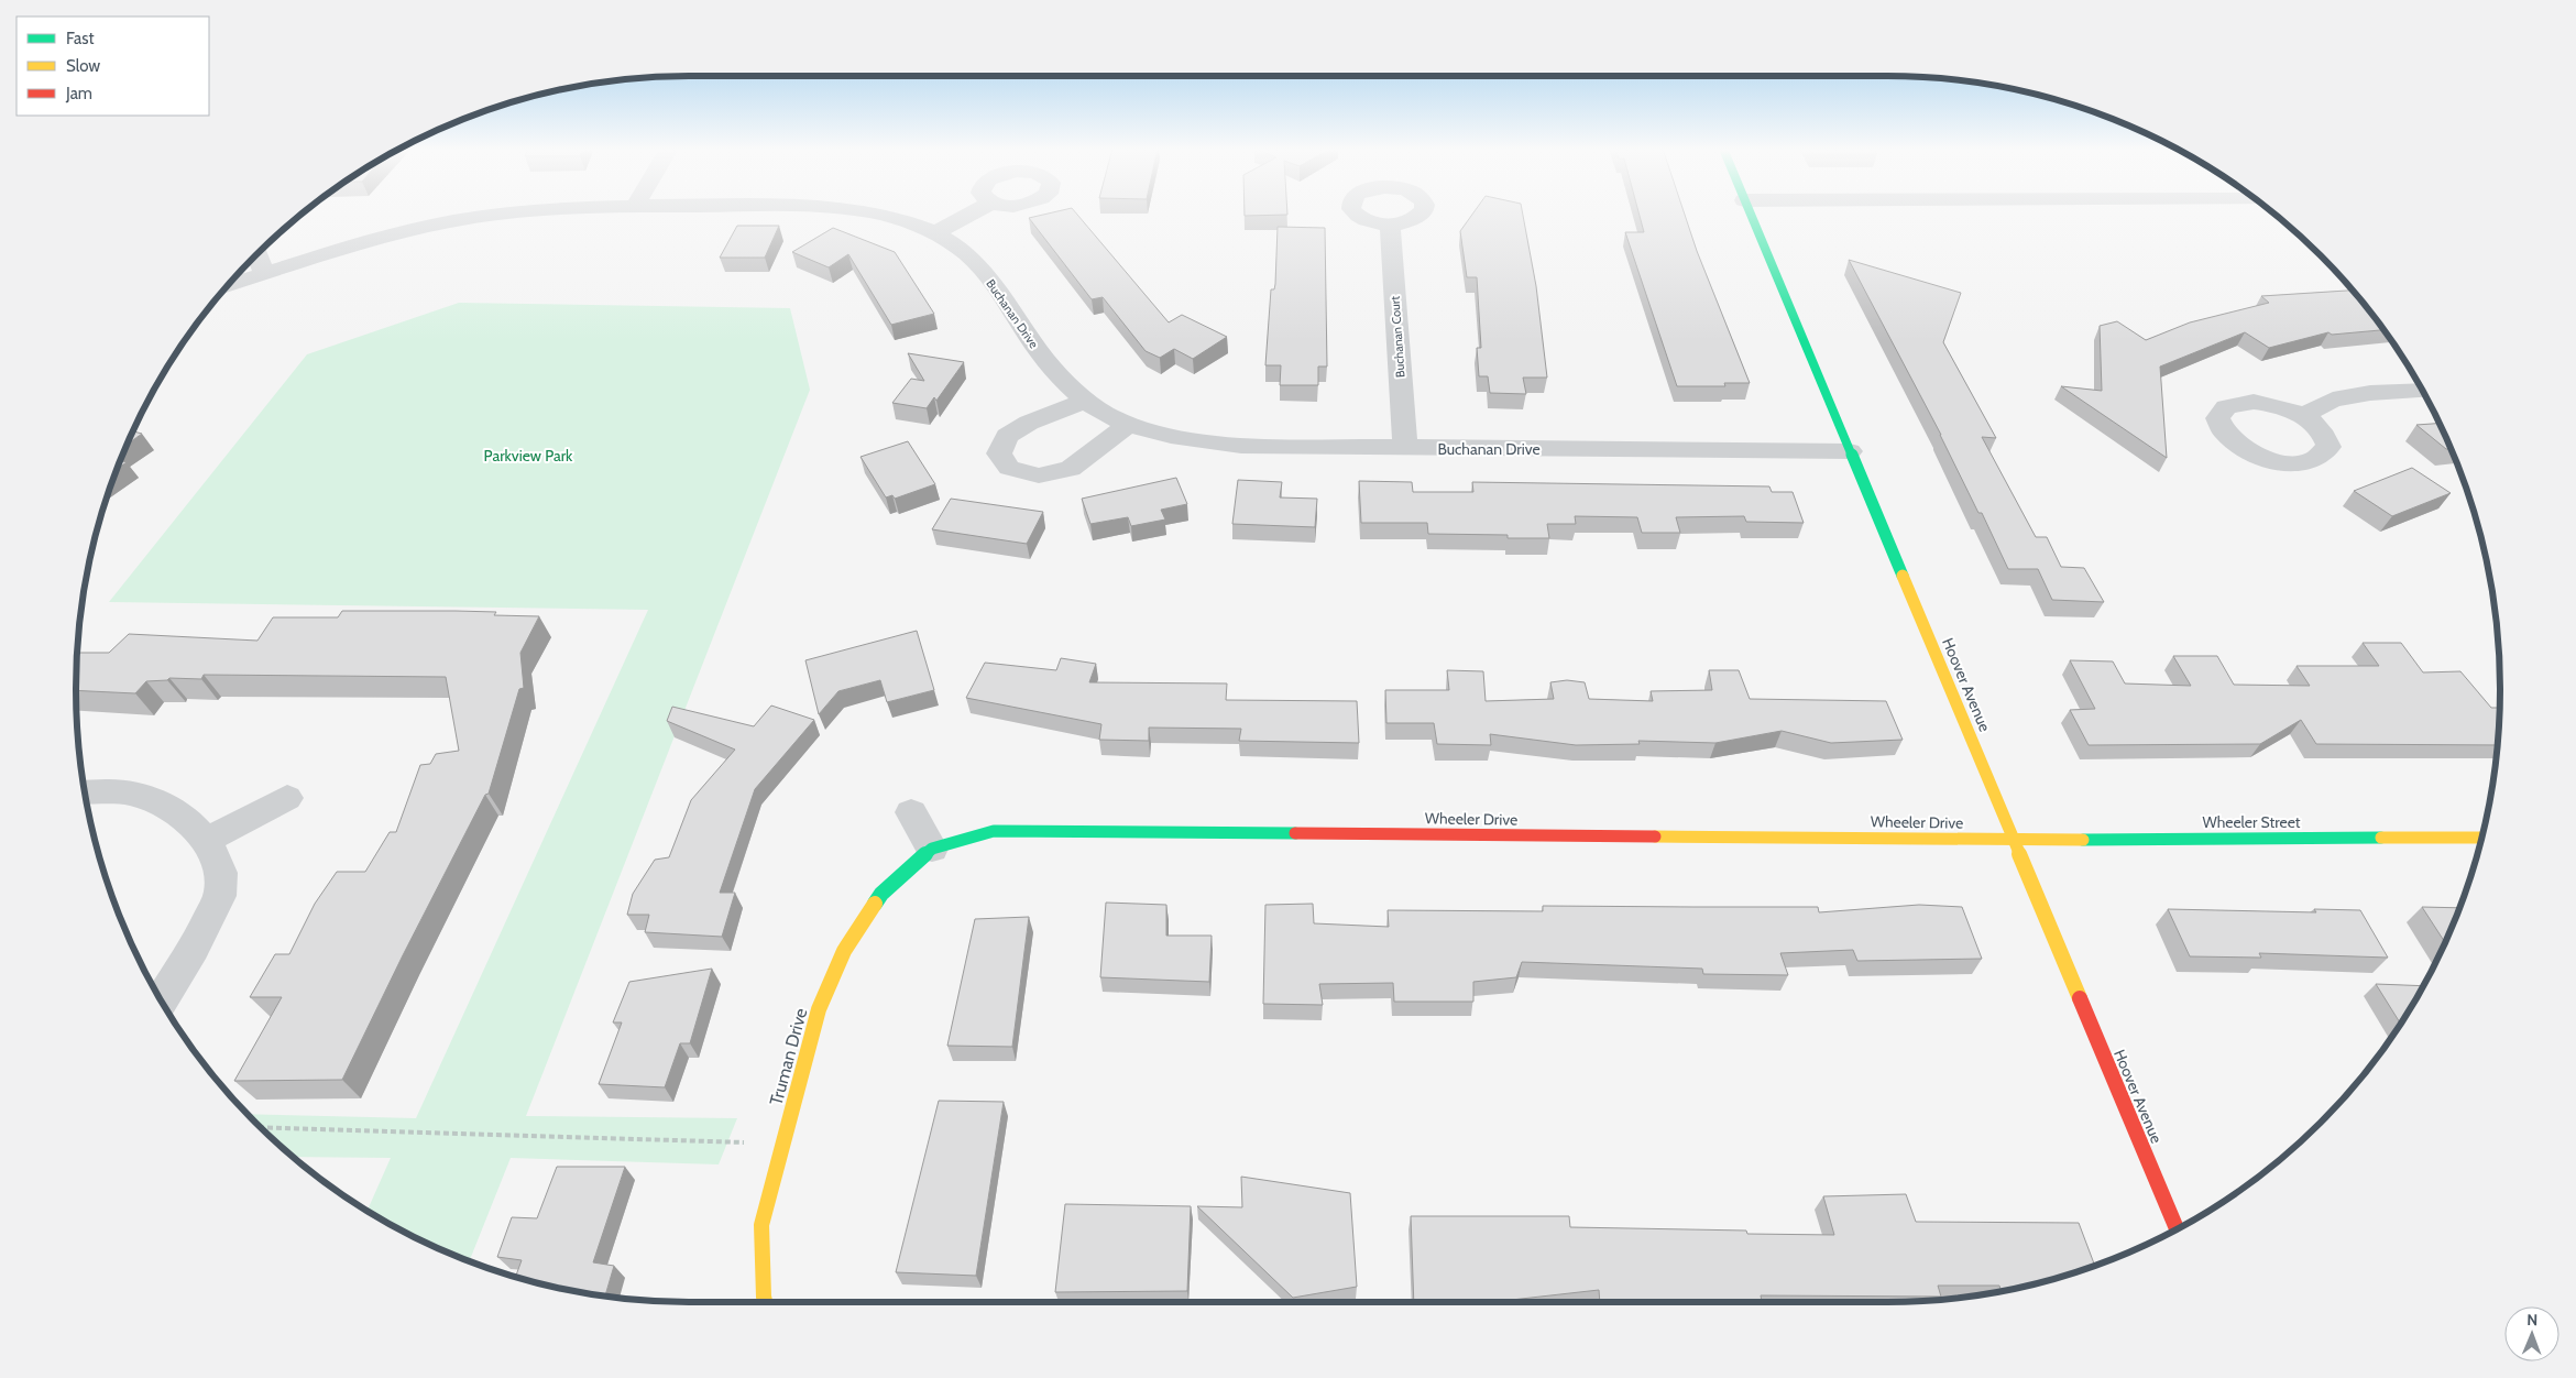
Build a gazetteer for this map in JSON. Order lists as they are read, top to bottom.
{
  "streets": {
    "street": [
      "Buchanan Drive",
      "Buchanan Court",
      "Hoover Avenue",
      "Wheeler Drive",
      "Wheeler Street",
      "Truman Drive"
    ]
  },
  "crossings": [
    ["Buchanan Drive", "Buchanan Court"],
    ["Buchanan Drive", "Hoover Avenue"],
    ["Hoover Avenue", "Wheeler Drive"],
    ["Hoover Avenue", "Wheeler Street"],
    ["Wheeler Drive", "Wheeler Street"],
    ["Wheeler Drive", "Truman Drive"]
  ],
  "parks": ["Parkview Park"],
  "legend": ["Fast", "Slow", "Jam"],
  "north": "top"
}
